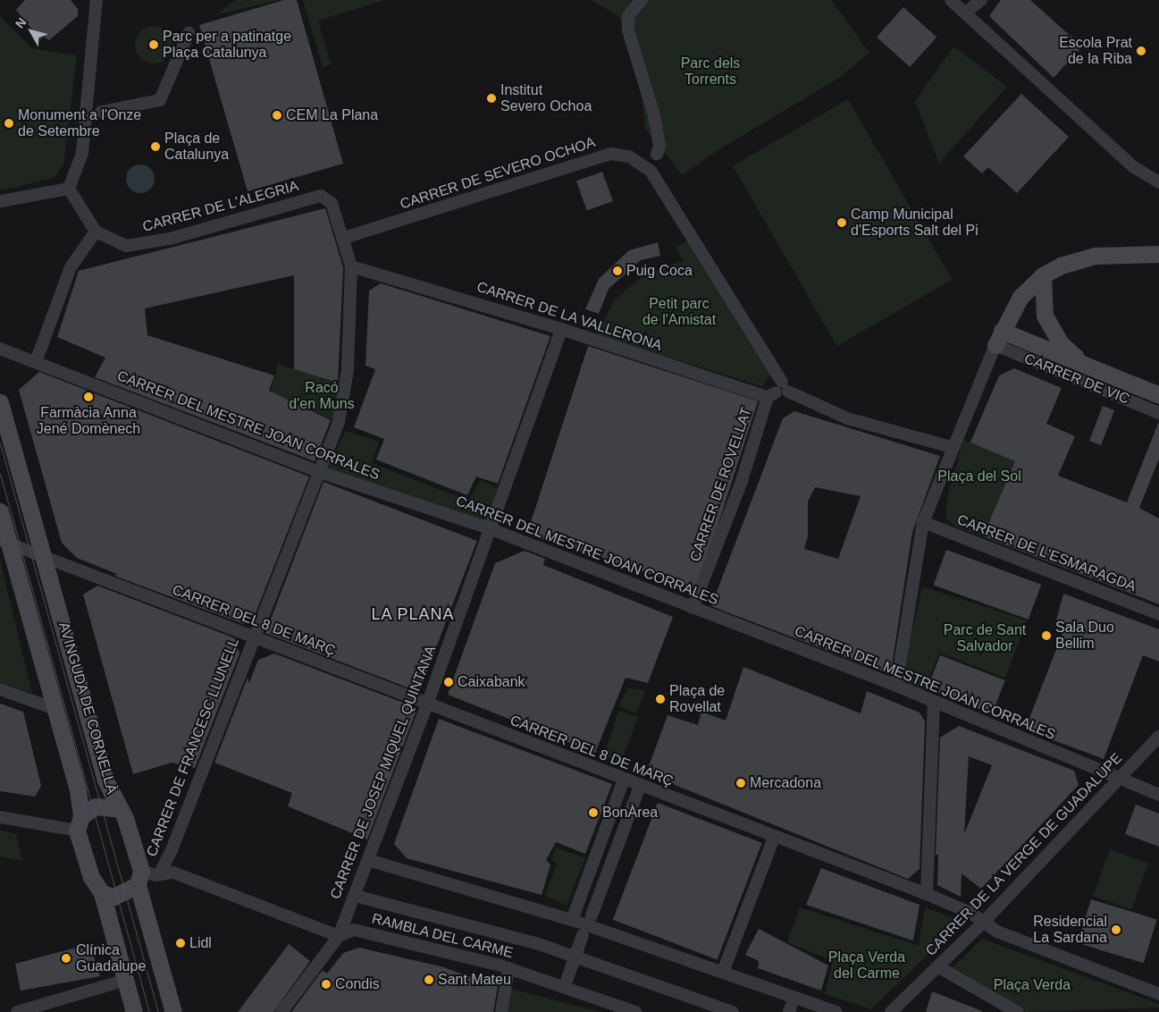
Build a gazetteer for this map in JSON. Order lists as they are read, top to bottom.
{
  "streets": {
    "street": [
      "CARRER DE SEVERO OCHOA",
      "CARRER DE L'ALEGRIA",
      "CARRER DE LA VALLERONA",
      "CARRER DE VIC",
      "CARRER DEL MESTRE JOAN CORRALES",
      "CARRER DE ROVELLAT",
      "CARRER DE L'ESMARAGDA",
      "CARRER DEL 8 DE MARÇ",
      "AVINGUDA DE CORNELLÀ",
      "CARRER DE FRANCESC LLUNELL",
      "CARRER DE JOSEP MIQUEL QUINTANA",
      "CARRER DE LA VERGE DE GUADALUPE",
      "RAMBLA DEL CARME"
    ]
  },
  "crossings": [
    ["CARRER DE SEVERO OCHOA", "CARRER DE LA VALLERONA"],
    ["CARRER DE SEVERO OCHOA", "CARRER DE ROVELLAT"],
    ["CARRER DE SEVERO OCHOA", "CARRER DE FRANCESC LLUNELL"],
    ["CARRER DE L'ALEGRIA", "CARRER DE FRANCESC LLUNELL"],
    ["CARRER DE LA VALLERONA", "CARRER DE ROVELLAT"],
    ["CARRER DE LA VALLERONA", "CARRER DE FRANCESC LLUNELL"],
    ["CARRER DE LA VALLERONA", "CARRER DE JOSEP MIQUEL QUINTANA"],
    ["CARRER DEL MESTRE JOAN CORRALES", "CARRER DE ROVELLAT"],
    ["CARRER DEL MESTRE JOAN CORRALES", "CARRER DE FRANCESC LLUNELL"],
    ["CARRER DEL MESTRE JOAN CORRALES", "CARRER DE JOSEP MIQUEL QUINTANA"],
    ["CARRER DEL MESTRE JOAN CORRALES", "CARRER DE LA VERGE DE GUADALUPE"],
    ["CARRER DEL 8 DE MARÇ", "AVINGUDA DE CORNELLÀ"],
    ["CARRER DEL 8 DE MARÇ", "CARRER DE FRANCESC LLUNELL"],
    ["CARRER DEL 8 DE MARÇ", "CARRER DE JOSEP MIQUEL QUINTANA"],
    ["CARRER DEL 8 DE MARÇ", "CARRER DE LA VERGE DE GUADALUPE"],
    ["CARRER DE JOSEP MIQUEL QUINTANA", "RAMBLA DEL CARME"]
  ],
  "districts": ["LA PLANA"],
  "parks": [
    "Parc dels Torrents",
    "Petit parc de l'Amistat",
    "Racó d'en Muns",
    "Plaça del Sol",
    "Parc de Sant Salvador",
    "Plaça Verda del Carme",
    "Plaça Verda"
  ],
  "places": [
    "Parc per a patinatge Plaça Catalunya",
    "Escola Prat de la Riba",
    "Institut Severo Ochoa",
    "CEM La Plana",
    "Monument a l'Onze de Setembre",
    "Plaça de Catalunya",
    "Camp Municipal d'Esports Salt del Pi",
    "Puig Coca",
    "Farmàcia Anna Jené Domènech",
    "Sala Duo Bellim",
    "Caixabank",
    "Plaça de Rovellat",
    "Mercadona",
    "BonÀrea",
    "Residencial La Sardana",
    "Lidl",
    "Clínica Guadalupe",
    "Sant Mateu",
    "Condis"
  ],
  "north": "top left"
}
